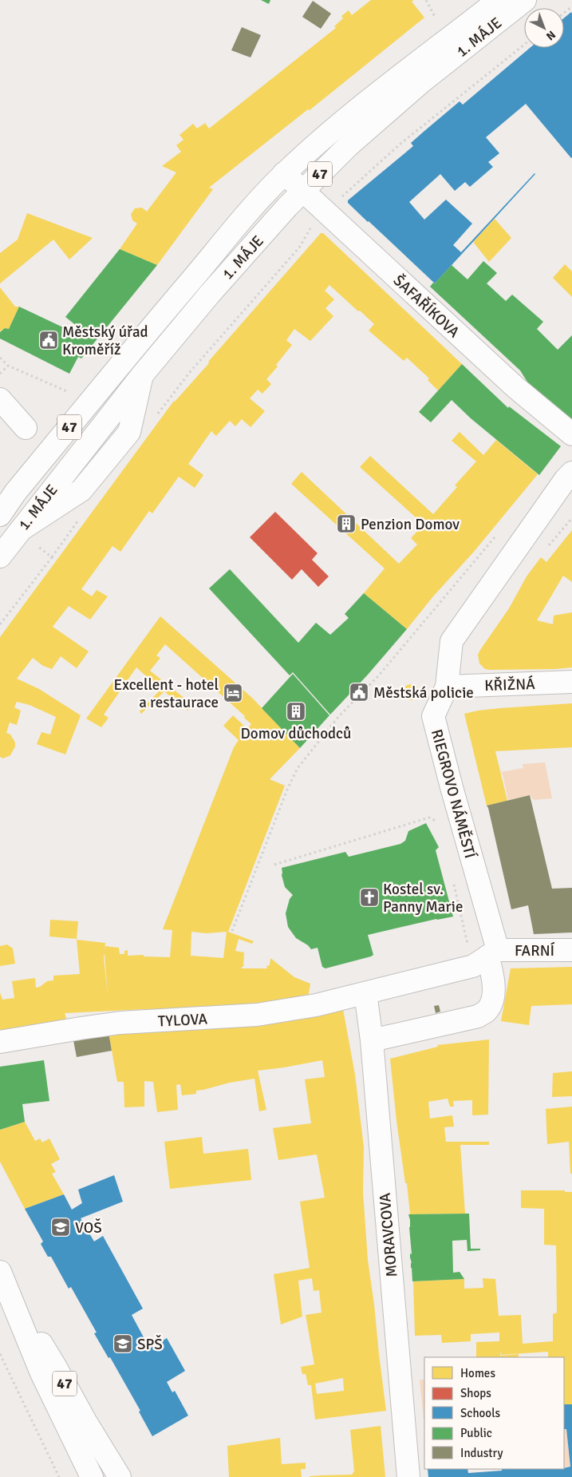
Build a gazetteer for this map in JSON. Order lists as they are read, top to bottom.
{
  "streets": {
    "street": [
      "1. MÁJE",
      "47",
      "ŠAFAŘÍKOVA",
      "KŘIŽNÁ",
      "RIEGROVO NÁMĚSTÍ",
      "FARNÍ",
      "TYLOVA",
      "MORAVCOVA"
    ]
  },
  "crossings": [
    ["1. MÁJE", "ŠAFAŘÍKOVA"],
    ["KŘIŽNÁ", "RIEGROVO NÁMĚSTÍ"],
    ["RIEGROVO NÁMĚSTÍ", "FARNÍ"],
    ["RIEGROVO NÁMĚSTÍ", "MORAVCOVA"],
    ["TYLOVA", "MORAVCOVA"]
  ],
  "places": {
    "public building": ["Městský úřad Kroměříž", "Městská policie"],
    "building": ["Penzion Domov", "Domov důchodců"],
    "hotel": ["Excellent - hotel a restaurace"],
    "church": ["Kostel sv. Panny Marie"],
    "school or university": ["VOŠ", "SPŠ"]
  },
  "legend": [
    "Homes",
    "Shops",
    "Schools",
    "Public",
    "Industry"
  ],
  "north": "bottom right"
}
